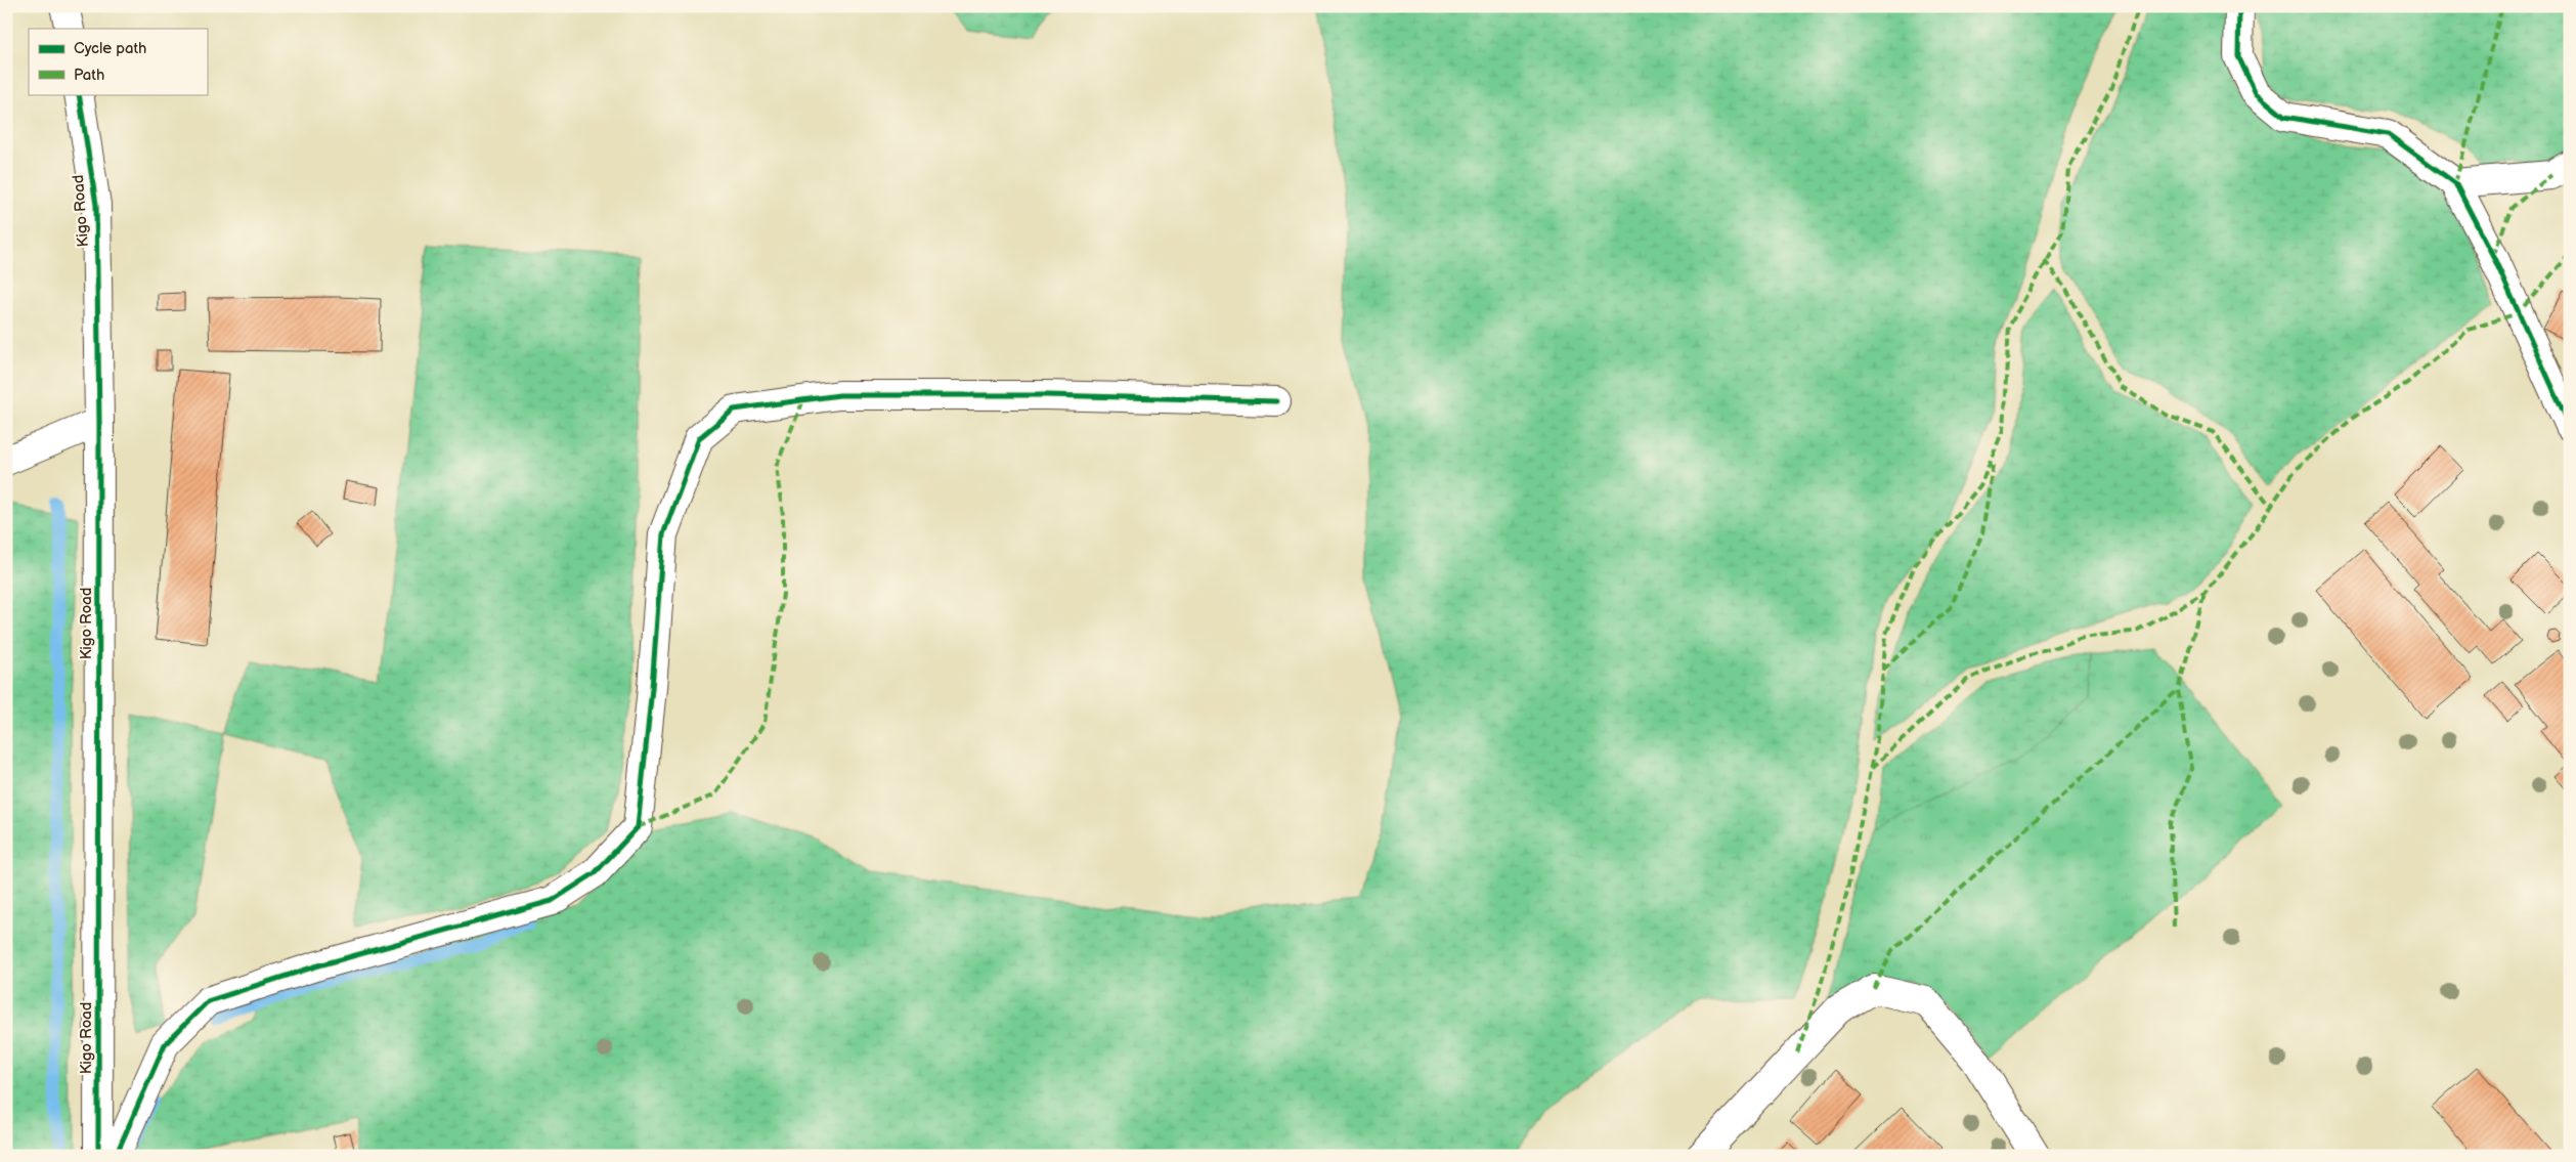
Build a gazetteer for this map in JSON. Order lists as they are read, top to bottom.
{
  "streets": {
    "street": ["Kigo Road"]
  },
  "legend": ["Cycle path", "Path"]
}
